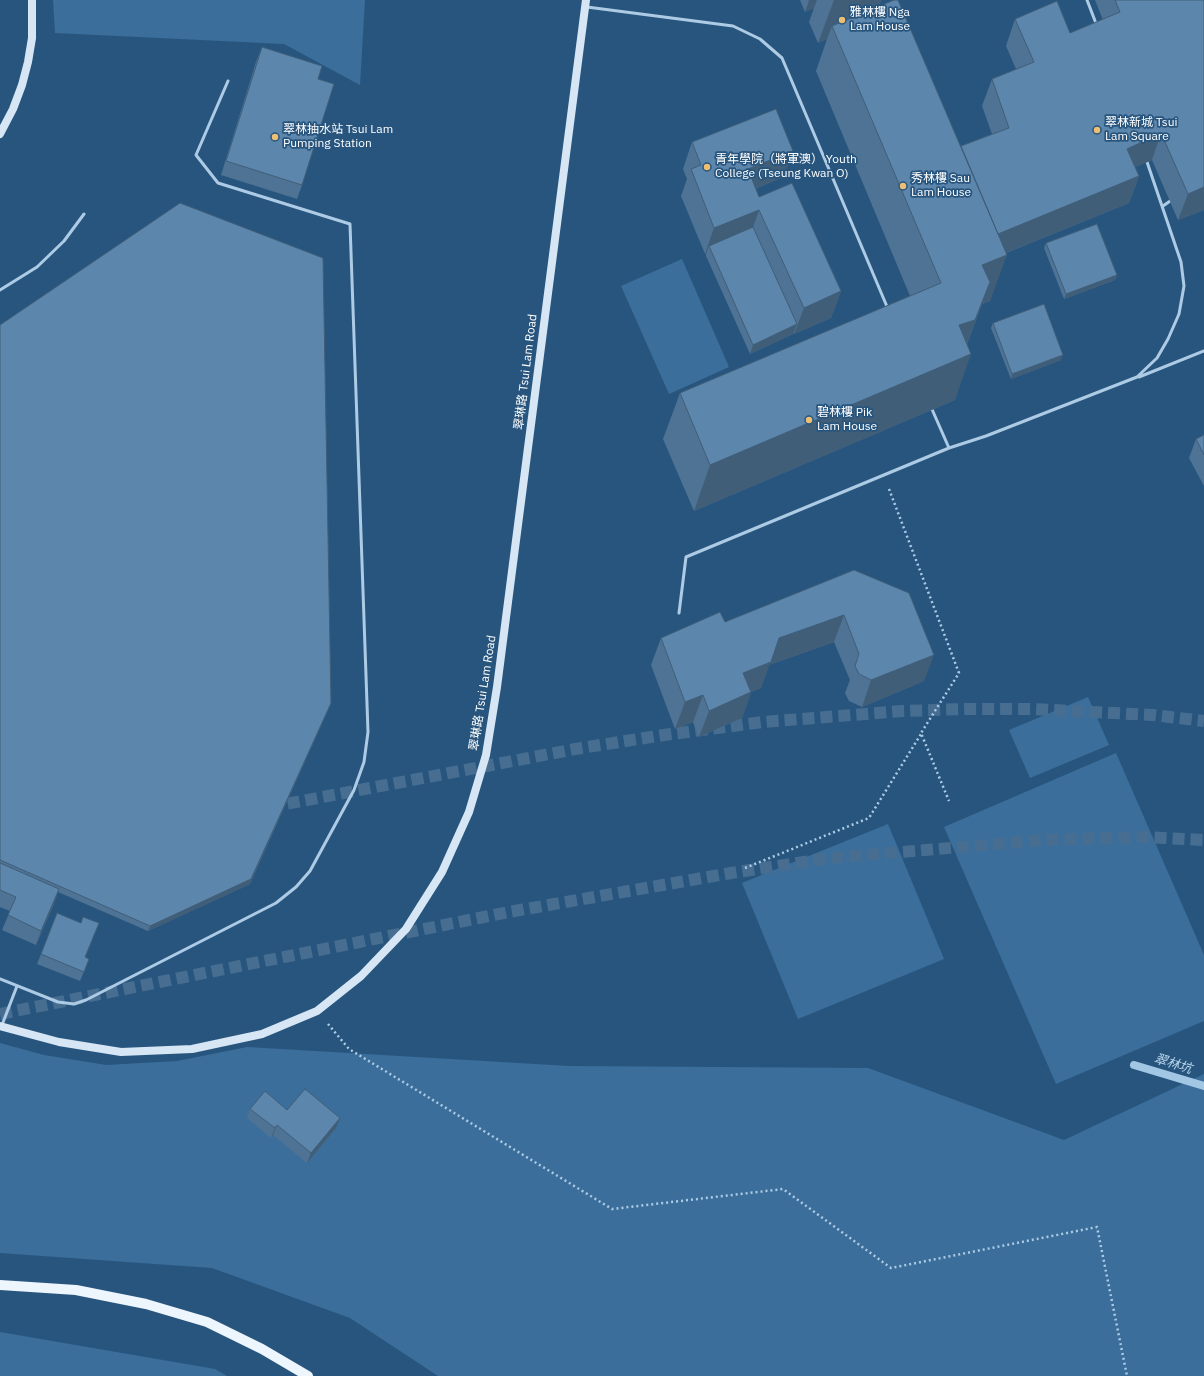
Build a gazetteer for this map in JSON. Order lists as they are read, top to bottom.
{
  "streets": {
    "street": ["翠琳路 Tsui Lam Road"]
  },
  "water": ["翠林坑"],
  "places": [
    "雅林樓 Nga Lam House",
    "翠林新城 Tsui Lam Square",
    "翠林抽水站 Tsui Lam Pumping Station",
    "青年學院（將軍澳） Youth College (Tseung Kwan O)",
    "秀林樓 Sau Lam House",
    "碧林樓 Pik Lam House"
  ]
}
